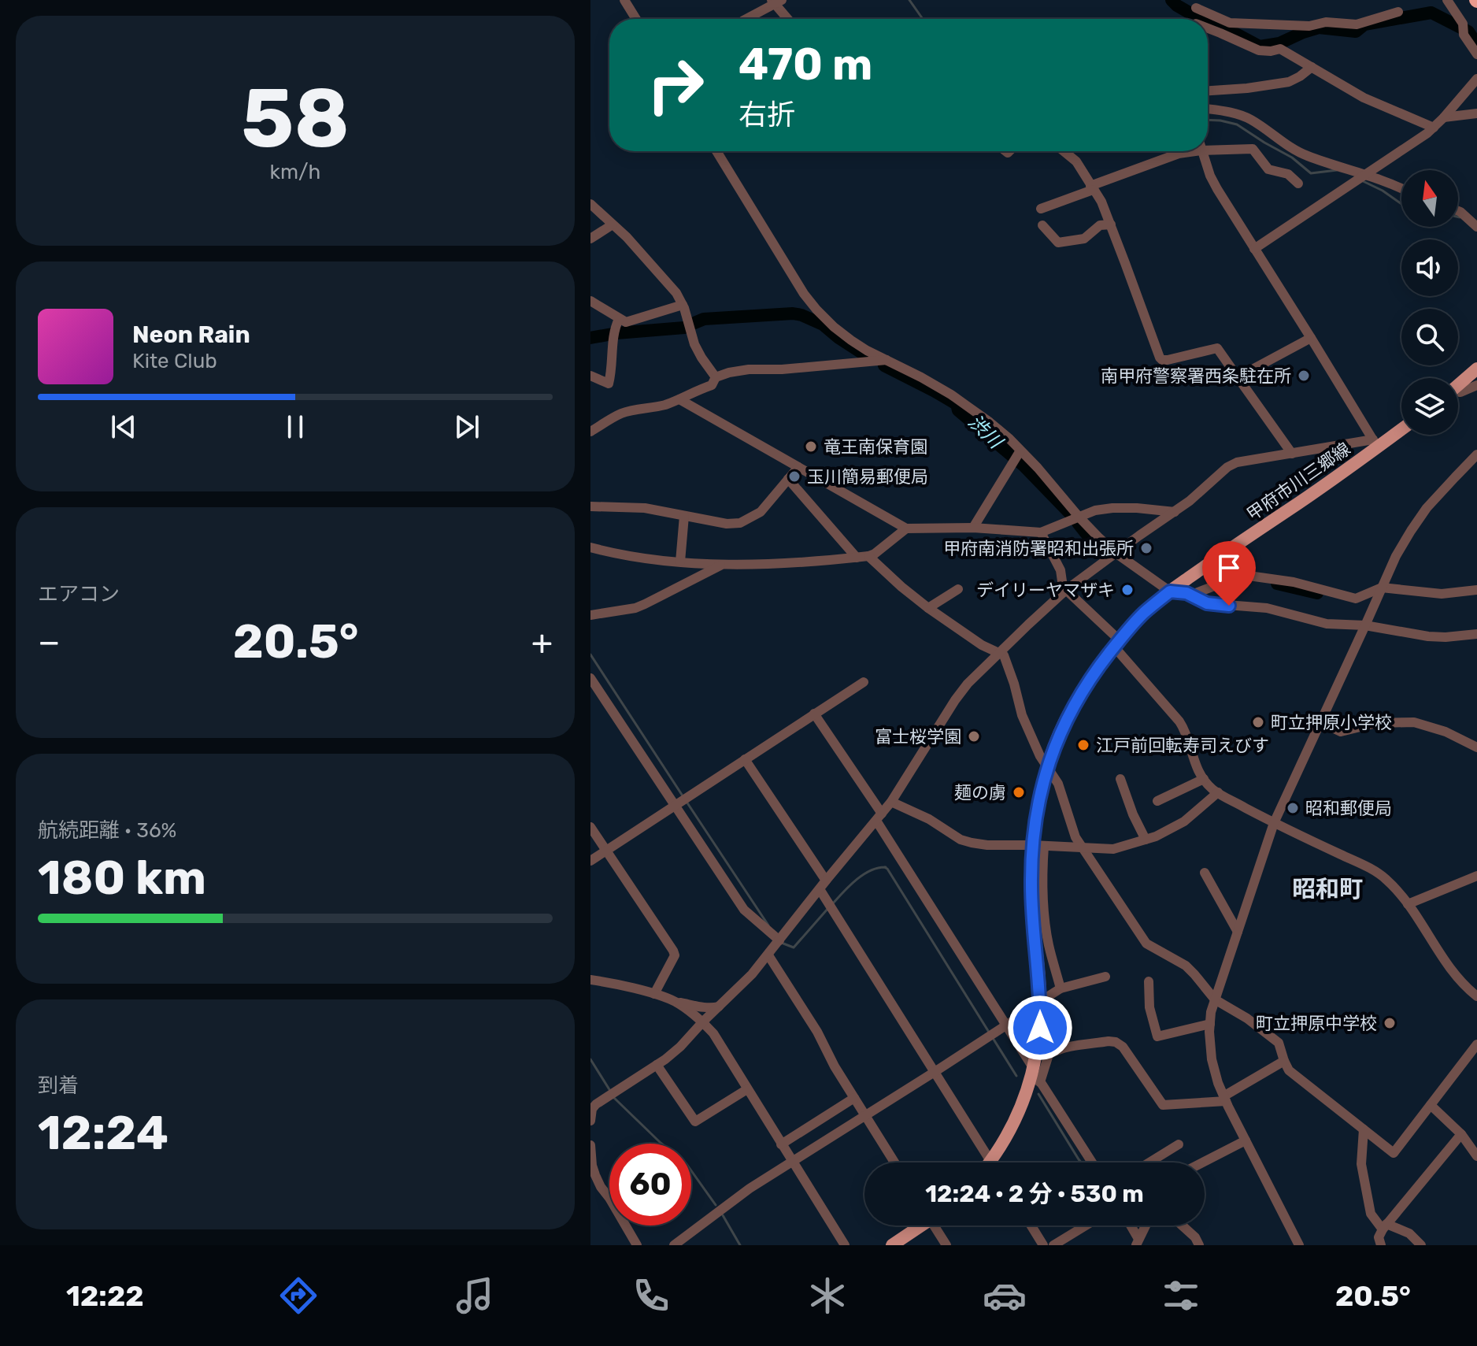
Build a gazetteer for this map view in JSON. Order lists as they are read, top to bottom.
{
  "streets": {
    "main road": ["甲府市川三郷線"]
  },
  "districts": ["昭和町"],
  "water": ["渋川"],
  "places": [
    "南甲府警察署西条駐在所",
    "竜王南保育園",
    "玉川簡易郵便局",
    "甲府南消防署昭和出張所",
    "デイリーヤマザキ",
    "町立押原小学校",
    "富士桜学園",
    "江戸前回転寿司えびす",
    "麺の虜",
    "昭和郵便局",
    "町立押原中学校"
  ],
  "north": "top",
  "page": {
    "tile": [
      ["58", "km/h"],
      "エアコン",
      ["航続距離 · 36%", "180 km"],
      ["到着", "12:24"]
    ],
    "turn": ["470 m", "右折"],
    "song": ["Neon Rain", "Kite Club"],
    "heat": ["−", "20.5°", "+"],
    "limit": "60",
    "trip": "12:24 · 2 分 · 530 m",
    "tabs": ["12:22", "20.5°"]
  }
}
